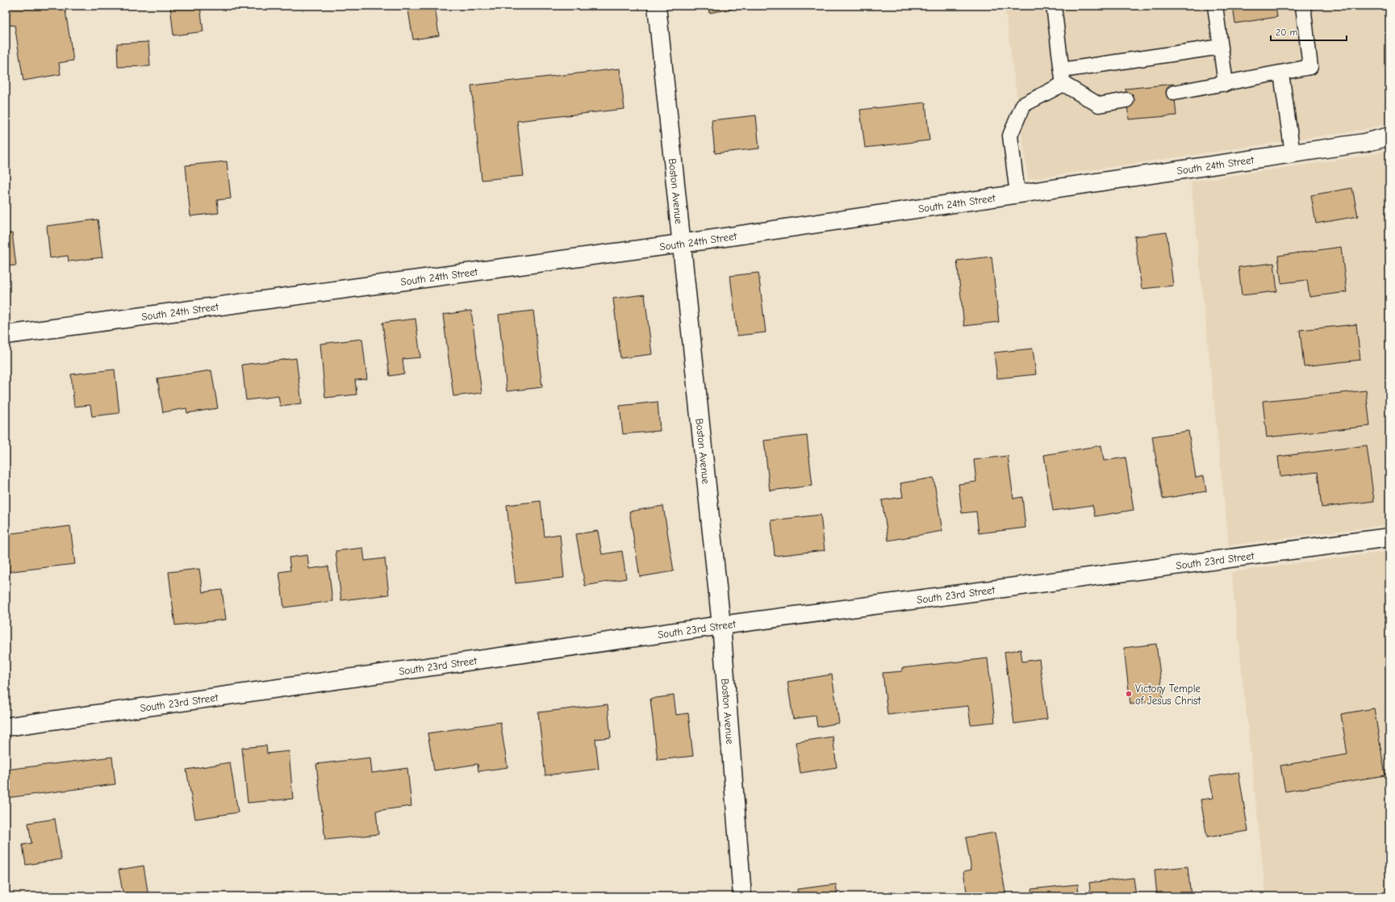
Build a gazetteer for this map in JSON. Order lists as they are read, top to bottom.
{
  "streets": {
    "street": ["South 24th Street", "Boston Avenue", "South 23rd Street"]
  },
  "crossings": [
    ["South 24th Street", "Boston Avenue"],
    ["Boston Avenue", "South 23rd Street"]
  ],
  "places": ["Victory Temple of Jesus Christ"],
  "scale_bar": "20 m"
}
